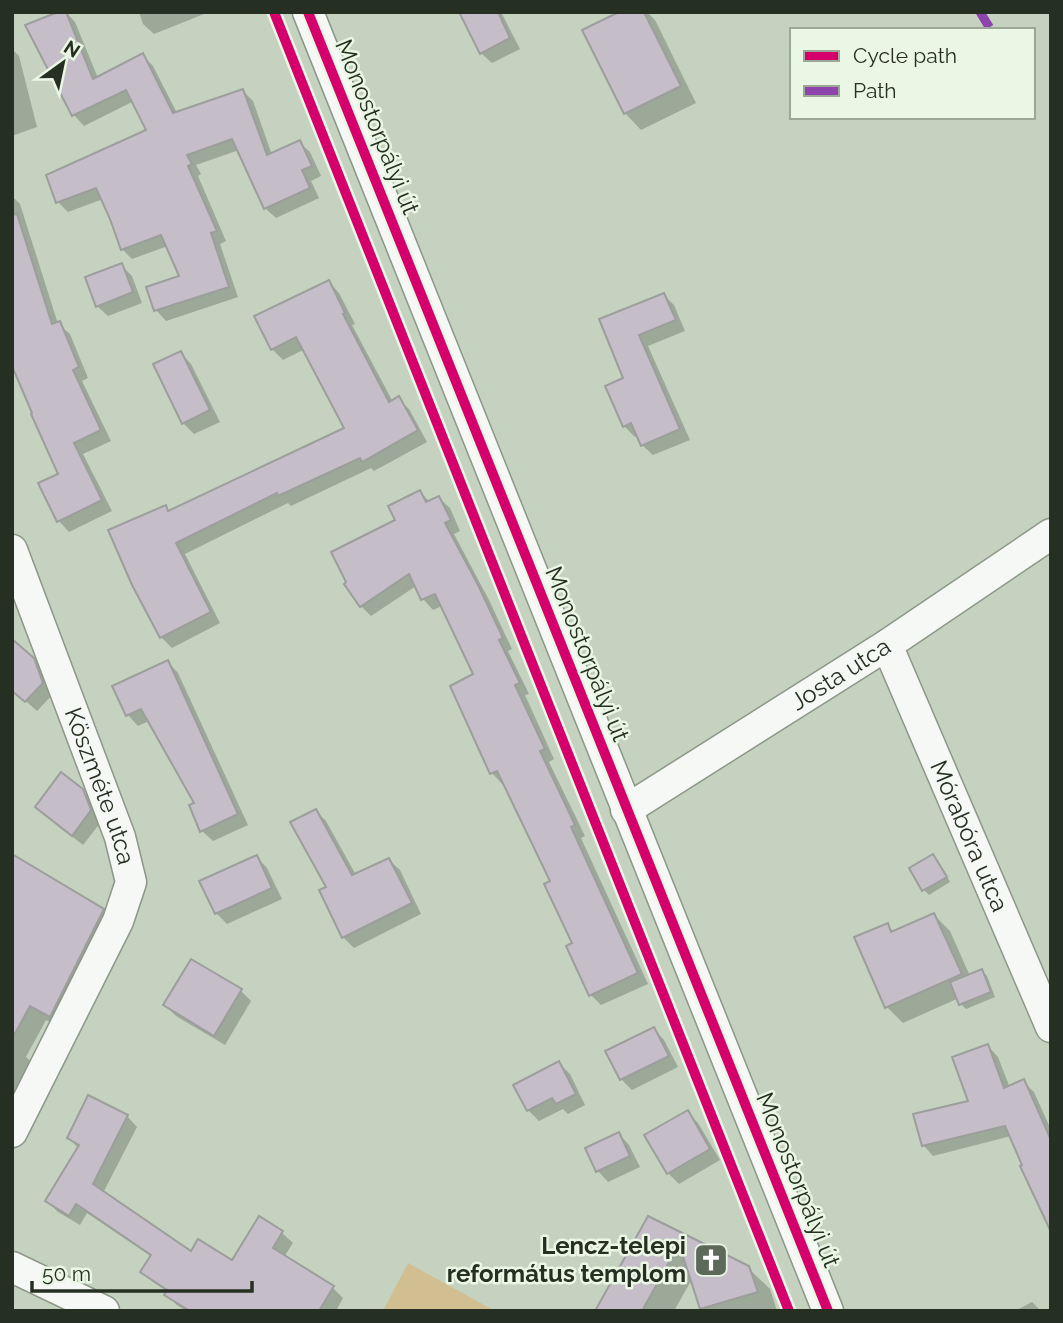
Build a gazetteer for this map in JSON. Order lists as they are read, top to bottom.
{
  "streets": {
    "street": [
      "Monostorpályi út",
      "Josta utca",
      "Köszméte utca",
      "Mórabóra utca"
    ]
  },
  "crossings": [
    ["Monostorpályi út", "Josta utca"],
    ["Josta utca", "Mórabóra utca"]
  ],
  "places": {
    "church": ["Lencz-telepi református templom"]
  },
  "legend": ["Cycle path", "Path"],
  "scale_bar": "50 m",
  "north": "top right"
}
